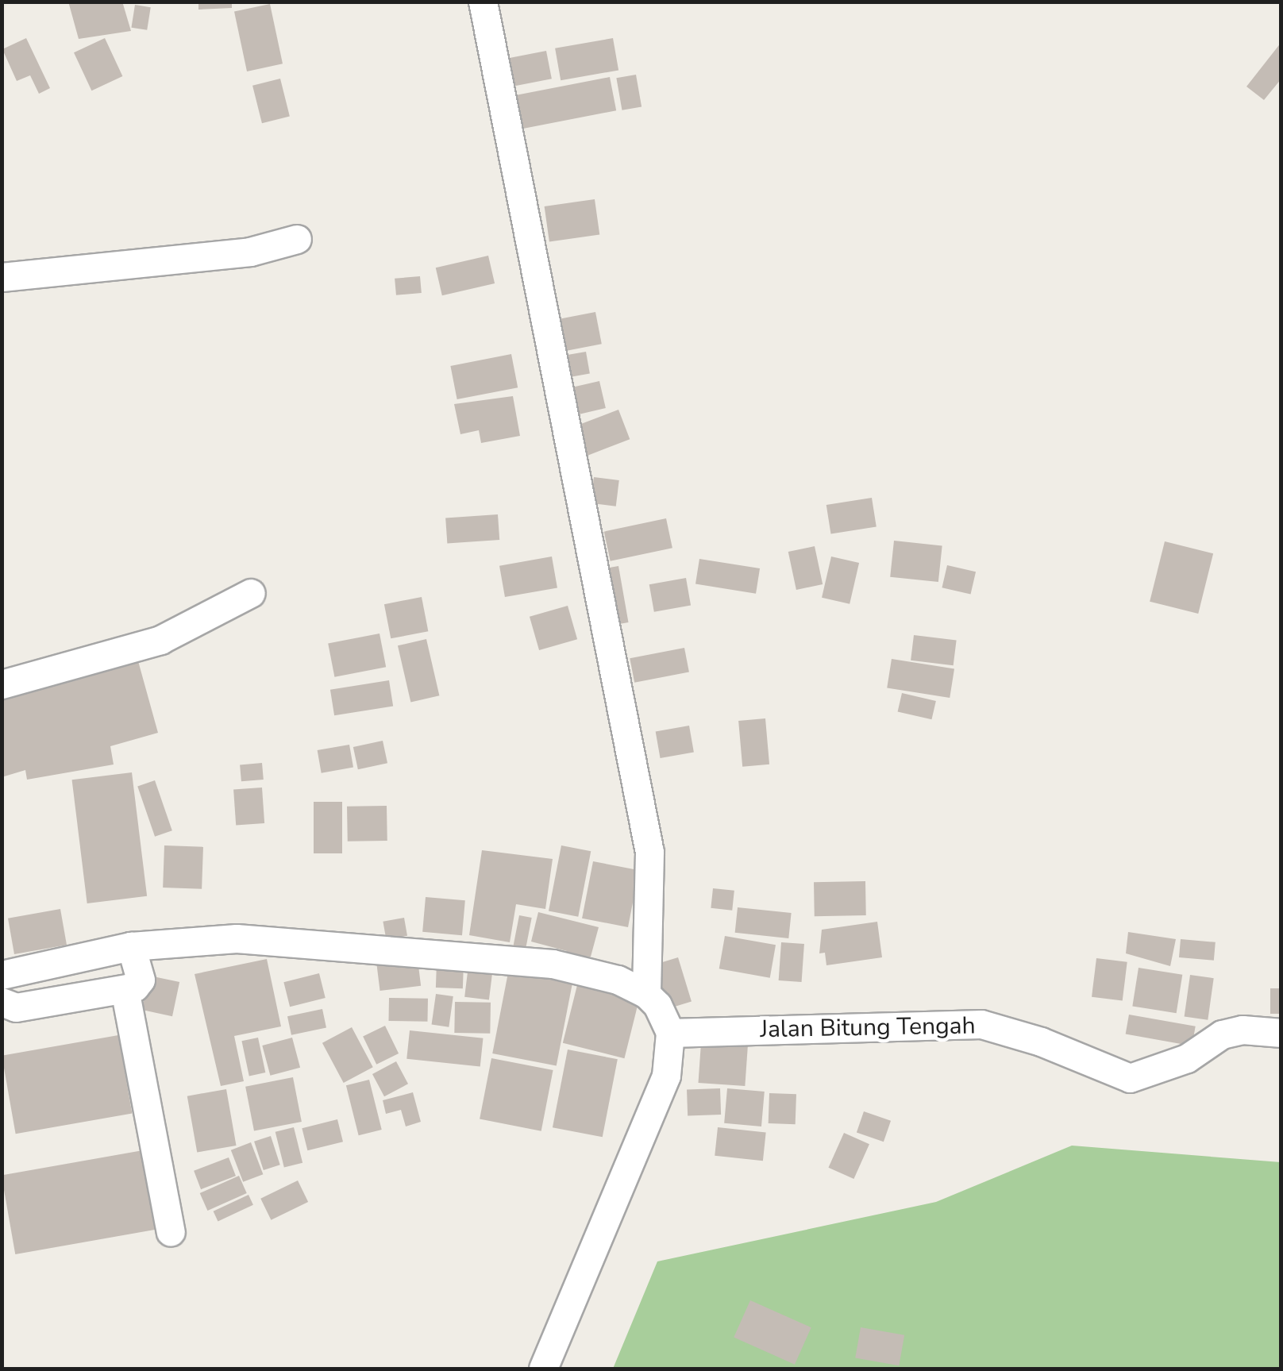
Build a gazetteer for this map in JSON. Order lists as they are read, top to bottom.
{
  "streets": {
    "street": ["Jalan Bitung Tengah"]
  }
}
